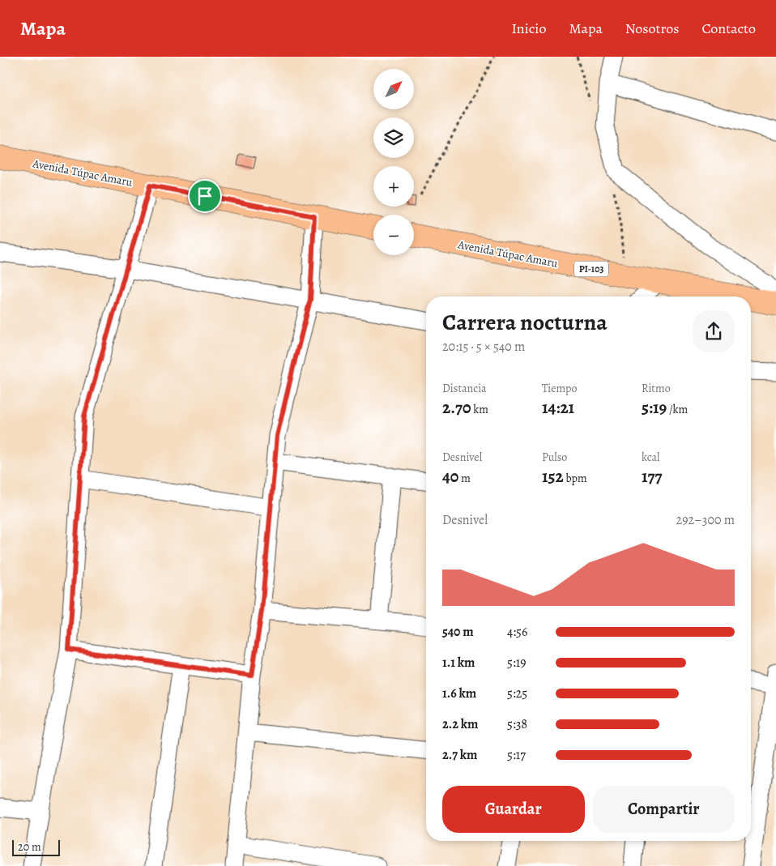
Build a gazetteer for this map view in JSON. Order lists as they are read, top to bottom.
{
  "streets": {
    "main road": ["Avenida Túpac Amaru", "PI-103"]
  },
  "scale_bar": "20 m",
  "north": "top right",
  "page": {
    "header": "Mapa",
    "nav": [
      "Inicio",
      "Mapa",
      "Nosotros",
      "Contacto"
    ],
    "map_buttons": ["+", "−"],
    "heading": ["Carrera nocturna", "20:15 · 5 × 540 m"],
    "stats": [
      ["Distancia", "2.70 km"],
      ["Tiempo", "14:21"],
      ["Ritmo", "5:19 /km"],
      ["Desnivel", "40 m"],
      ["Pulso", "152 bpm"],
      ["kcal", "177"]
    ],
    "chart": ["Desnivel", "292–300 m"],
    "list": [
      {
        "name": "540 m",
        "note": "4:56"
      },
      {
        "name": "1.1 km",
        "note": "5:19"
      },
      {
        "name": "1.6 km",
        "note": "5:25"
      },
      {
        "name": "2.2 km",
        "note": "5:38"
      },
      {
        "name": "2.7 km",
        "note": "5:17"
      }
    ],
    "buttons": ["Guardar", "Compartir"],
    "scale": "20 m"
  }
}
